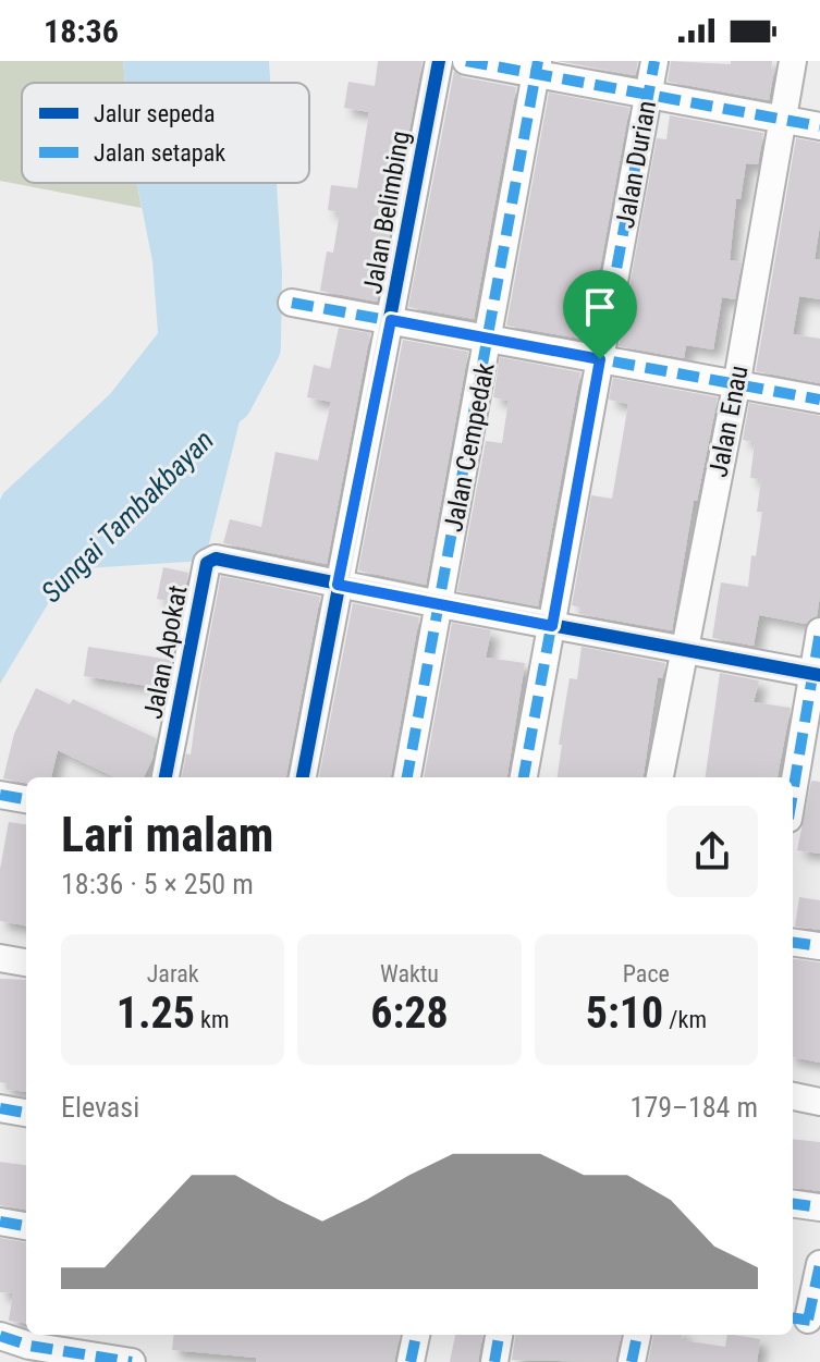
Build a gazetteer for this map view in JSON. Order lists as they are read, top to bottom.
{
  "streets": {
    "street": [
      "Jalan Durian",
      "Jalan Belimbing",
      "Jalan Enau",
      "Jalan Cempedak",
      "Jalan Apokat"
    ]
  },
  "crossings": [
    ["Jalan Belimbing", "Jalan Apokat"]
  ],
  "water": ["Sungai Tambakbayan"],
  "legend": ["Jalur sepeda", "Jalan setapak"],
  "page": {
    "status": "18:36",
    "heading": ["Lari malam", "18:36 · 5 × 250 m"],
    "stats": [
      ["Jarak", "1.25 km"],
      ["Waktu", "6:28"],
      ["Pace", "5:10 /km"]
    ],
    "chart": ["Elevasi", "179–184 m"]
  }
}
